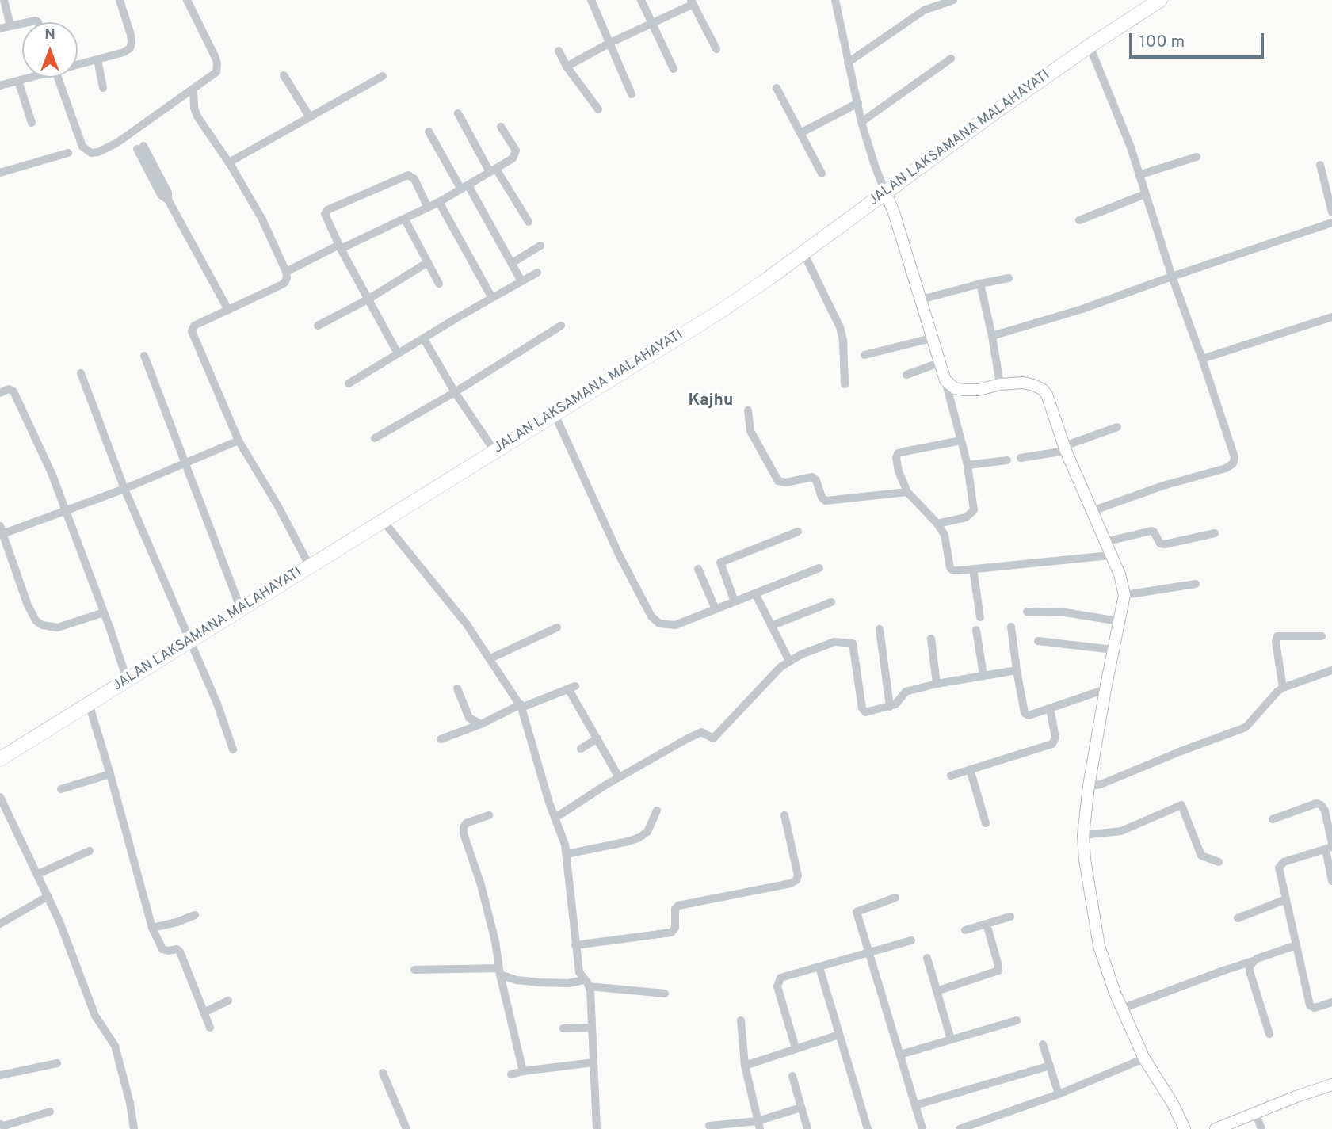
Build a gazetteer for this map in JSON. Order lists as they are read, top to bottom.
{
  "streets": {
    "highway": ["JALAN LAKSAMANA MALAHAYATI"]
  },
  "districts": ["Kajhu"],
  "scale_bar": "100 m",
  "north": "top"
}
